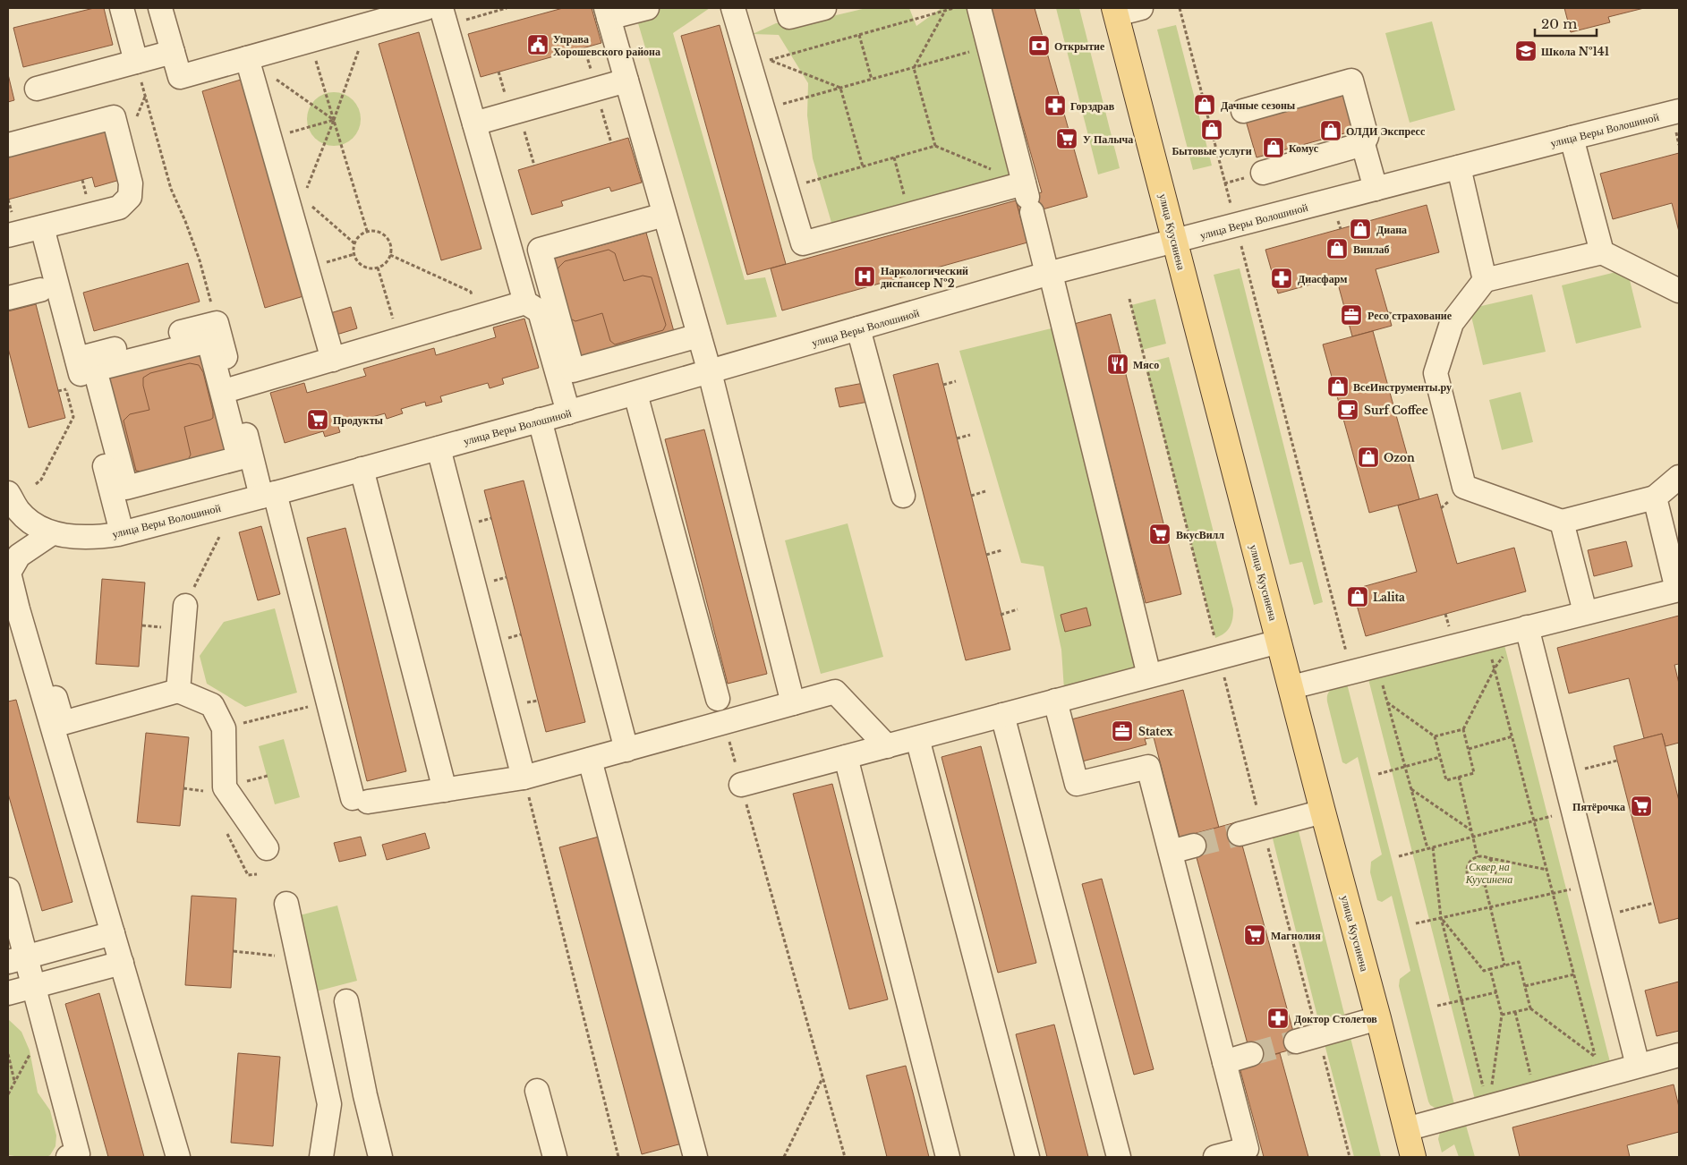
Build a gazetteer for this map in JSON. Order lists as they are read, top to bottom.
{
  "streets": {
    "main road": ["улица Куусинена"],
    "street": ["улица Веры Волошиной"]
  },
  "crossings": [
    ["улица Веры Волошиной", "улица Куусинена"]
  ],
  "parks": ["Сквер на Куусинена"],
  "places": {
    "public building": ["Управа Хорошевского района"],
    "bank": ["Открытие"],
    "school or university": ["Школа №141"],
    "shop": [
      "Дачные сезоны",
      "Бытовые услуги",
      "ОЛДИ Экспресс",
      "Комус",
      "Диана",
      "Винлаб",
      "ВсеИнструменты.ру",
      "Ozon",
      "Lalita"
    ],
    "pharmacy": ["Горздрав", "Диасфарм", "Доктор Столетов"],
    "supermarket": [
      "У Палыча",
      "Продукты",
      "ВкусВилл",
      "Пятёрочка",
      "Магнолия"
    ],
    "hospital": ["Наркологический диспансер №2"],
    "office": ["Ресо страхование", "Statex"],
    "restaurant": ["Мясо"],
    "cafe": ["Surf Coffee"]
  },
  "scale_bar": "20 m"
}
